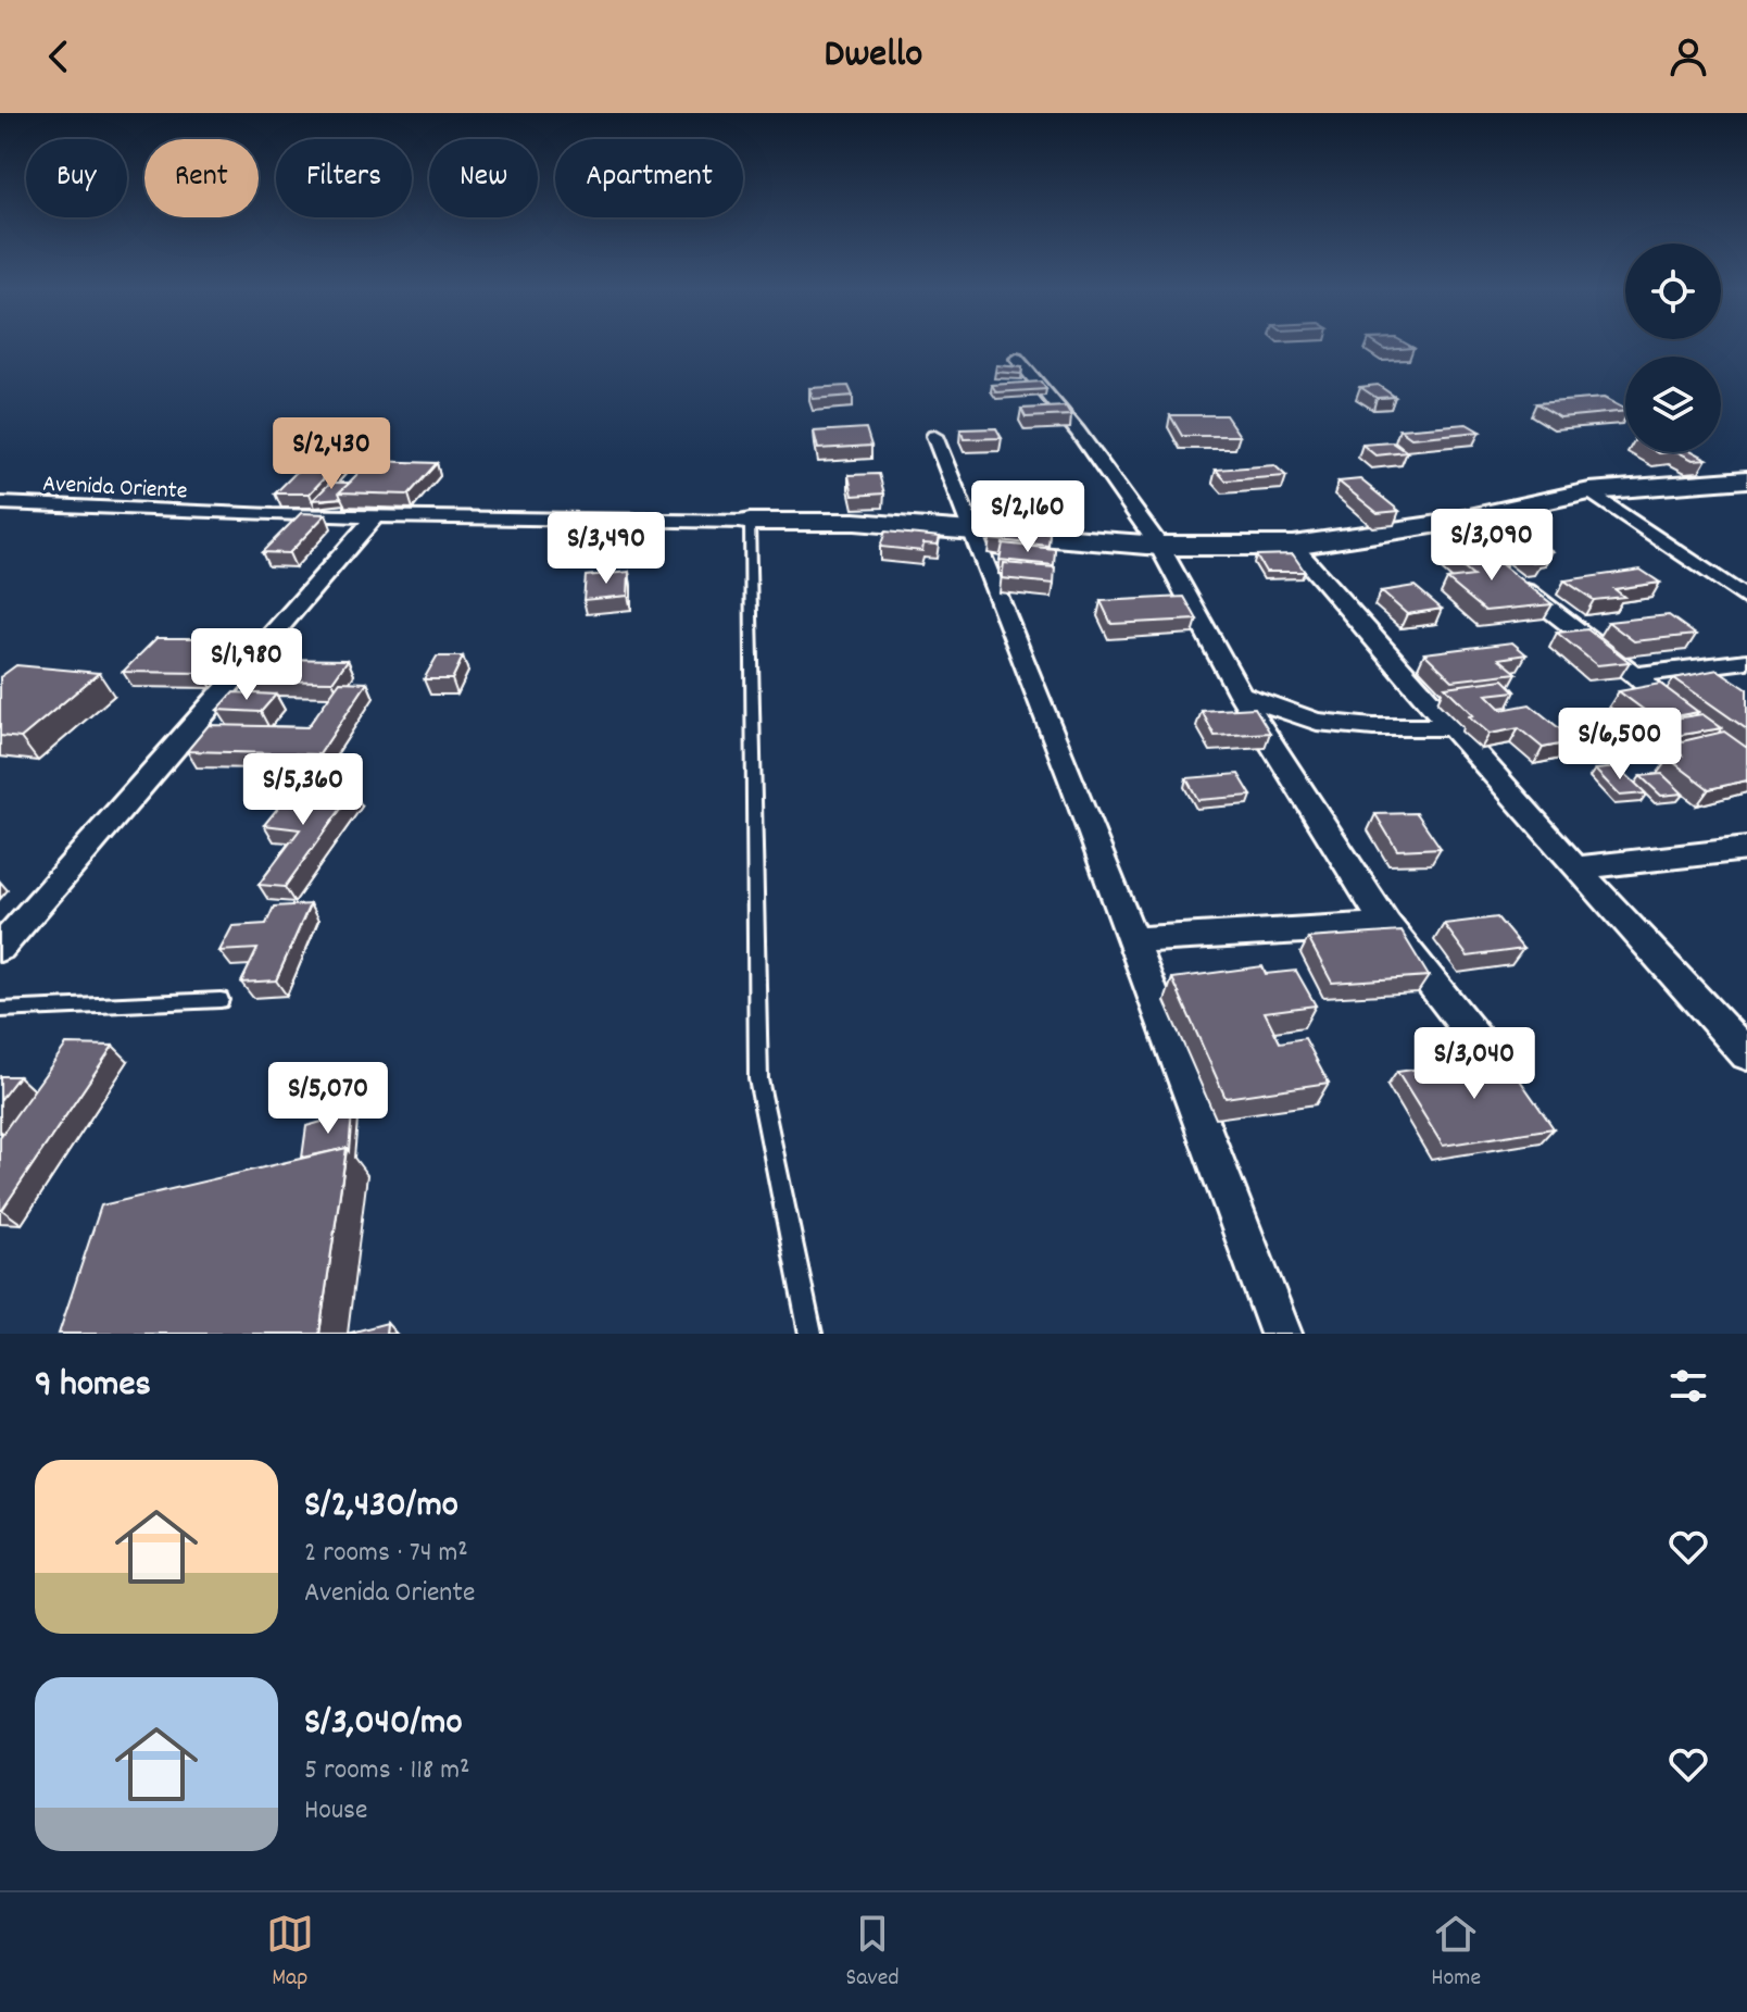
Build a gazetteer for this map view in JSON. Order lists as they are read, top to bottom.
{
  "streets": {
    "street": ["Avenida Oriente"]
  },
  "page": {
    "header": "Dwello",
    "chip": [
      "Buy",
      "Rent",
      "Filters",
      "New",
      "Apartment"
    ],
    "price": [
      "S/2,430",
      "S/2,160",
      "S/3,090",
      "S/3,490",
      "S/1,980",
      "S/6,500",
      "S/5,360",
      "S/3,040",
      "S/5,070"
    ],
    "heading": "9 homes",
    "list": [
      {
        "name": "S/2,430/mo",
        "note": "2 rooms · 74 m² · Avenida Oriente"
      },
      {
        "name": "S/3,040/mo",
        "note": "5 rooms · 118 m² · House"
      }
    ],
    "tabs": ["Map", "Saved", "Home"]
  }
}
